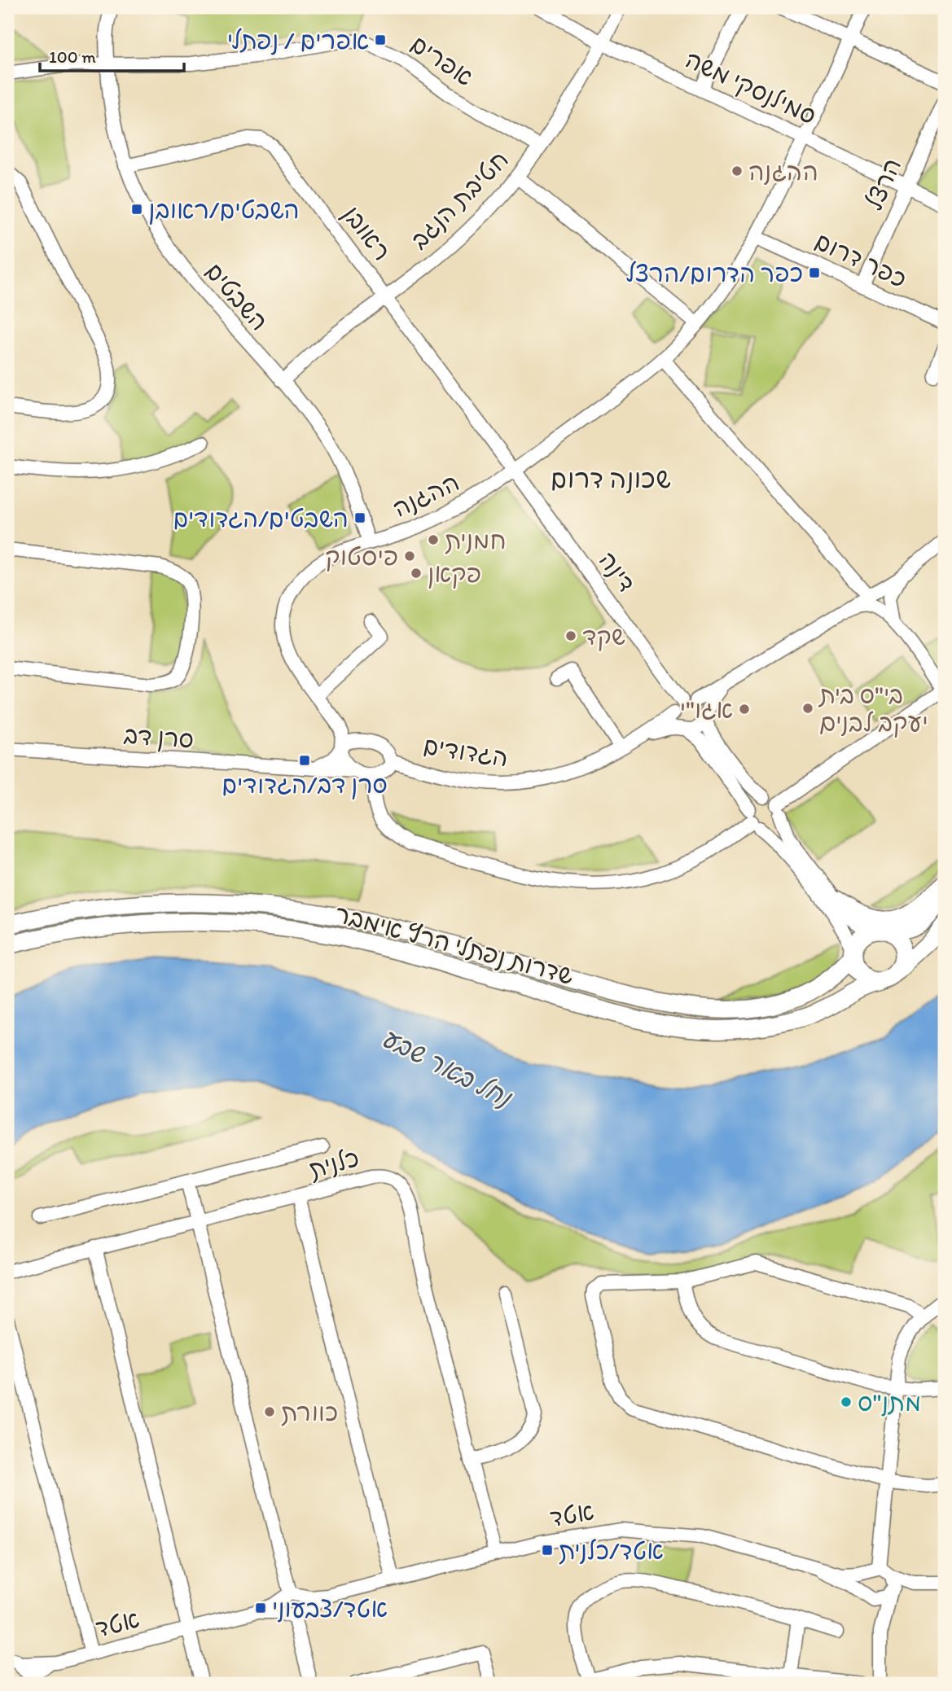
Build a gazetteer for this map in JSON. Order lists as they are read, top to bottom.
{
  "streets": {
    "main road": ["שדרות נפתלי הרץ אימבר"],
    "street": [
      "אפרים",
      "סמילנסקי משה",
      "הרצל",
      "חטיבת הנגב",
      "ראובן",
      "כפר דרום",
      "השבטים",
      "ההגנה",
      "דינה",
      "סרן דב",
      "הגדודים",
      "כלנית",
      "אטד"
    ]
  },
  "crossings": [
    ["אפרים", "חטיבת הנגב"],
    ["אפרים", "השבטים"],
    ["סמילנסקי משה", "הרצל"],
    ["סמילנסקי משה", "חטיבת הנגב"],
    ["סמילנסקי משה", "ההגנה"],
    ["הרצל", "כפר דרום"],
    ["חטיבת הנגב", "ראובן"],
    ["חטיבת הנגב", "השבטים"],
    ["ראובן", "השבטים"],
    ["ראובן", "ההגנה"],
    ["ראובן", "דינה"],
    ["כפר דרום", "ההגנה"],
    ["השבטים", "ההגנה"],
    ["ההגנה", "דינה"],
    ["ההגנה", "סרן דב"],
    ["ההגנה", "הגדודים"],
    ["דינה", "הגדודים"],
    ["סרן דב", "הגדודים"],
    ["כלנית", "אטד"]
  ],
  "districts": ["שכונה דרום"],
  "water": ["נחל באר שבע"],
  "places": {
    "transit": [
      "אפרים / נפתלי",
      "השבטים/ראובן",
      "כפר הדרום/הרצל",
      "השבטים/הגדודים",
      "סרן דב/הגדודים",
      "אטד/כלנית",
      "אטד/צבעוני"
    ],
    "other": [
      "ההגנה",
      "חמנית",
      "פיסטוק",
      "פקאן",
      "שקד",
      "בי\"ס בית יעקב לבנים",
      "אגו\"י",
      "מתנ\"ס",
      "כוורת"
    ]
  },
  "scale_bar": "100 m"
}
